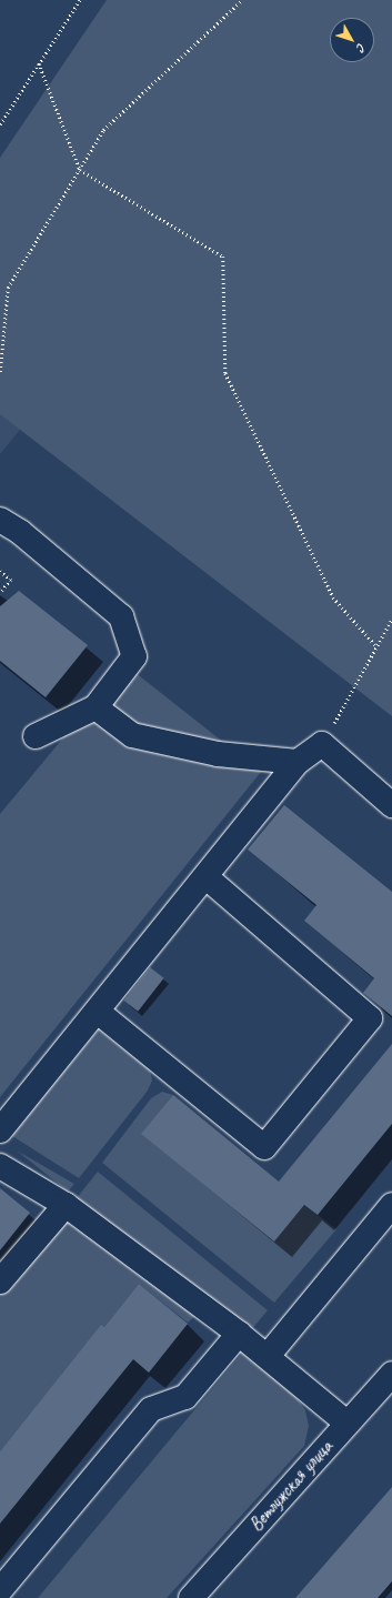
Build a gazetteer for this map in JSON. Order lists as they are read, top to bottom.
{
  "streets": {
    "main road": ["Ветлужская улица"]
  },
  "north": "bottom right"
}
